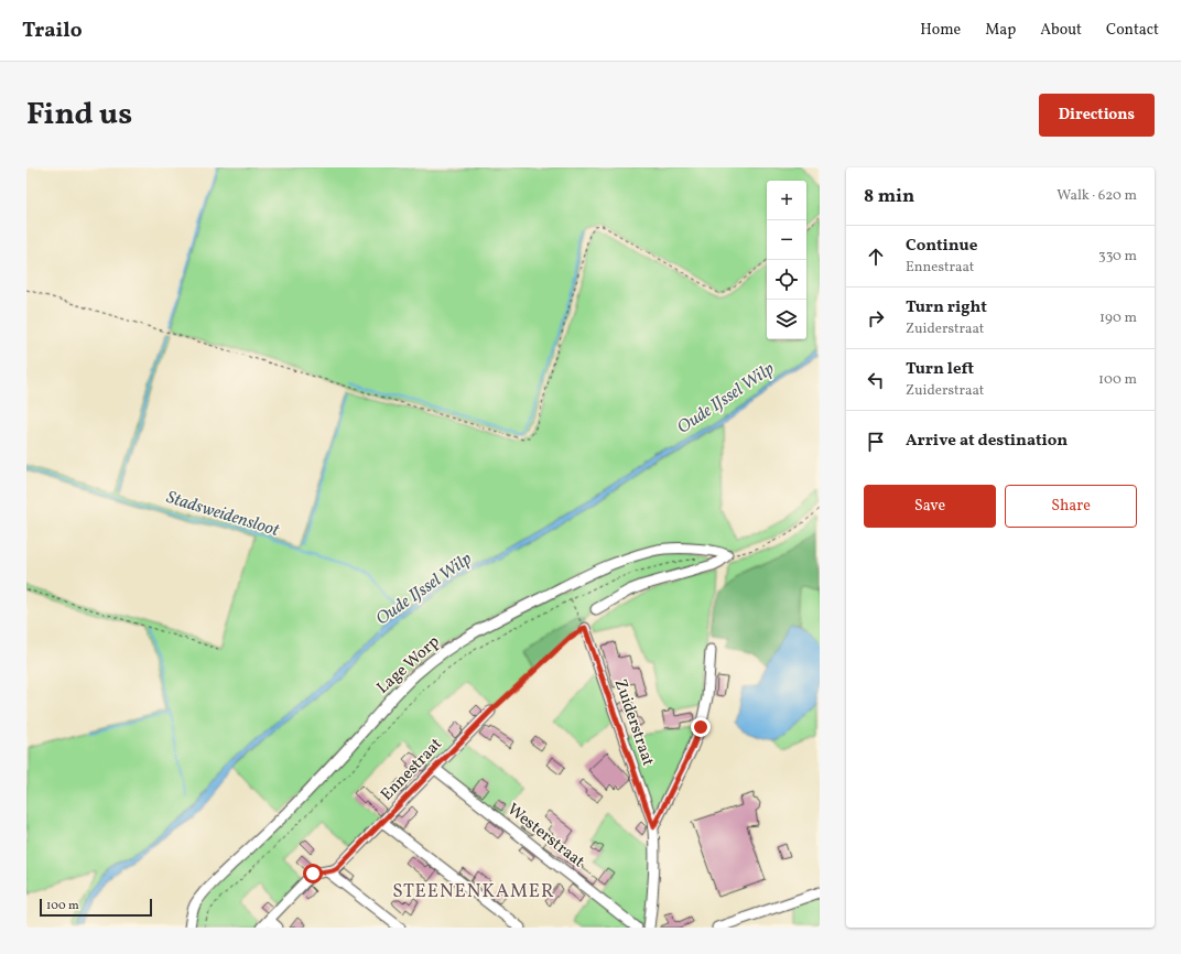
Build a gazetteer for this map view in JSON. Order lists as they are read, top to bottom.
{
  "streets": {
    "street": [
      "Lage Worp",
      "Zuiderstraat",
      "Ennestraat",
      "Westerstraat"
    ]
  },
  "crossings": [
    ["Ennestraat", "Westerstraat"]
  ],
  "districts": ["STEENENKAMER"],
  "water": ["Oude IJssel Wilp", "Stadsweidensloot"],
  "scale_bar": "100 m",
  "page": {
    "header": "Trailo",
    "nav": [
      "Home",
      "Map",
      "About",
      "Contact"
    ],
    "title": "Find us",
    "buttons": [
      "Directions",
      ["Save", "Share"]
    ],
    "heading": ["8 min", "Walk · 620 m"],
    "map_buttons": ["+", "−"],
    "list": [
      ["Continue", "Ennestraat", "330 m"],
      ["Turn right", "Zuiderstraat", "190 m"],
      ["Turn left", "Zuiderstraat", "100 m"],
      "Arrive at destination"
    ],
    "scale": "100 m"
  }
}
